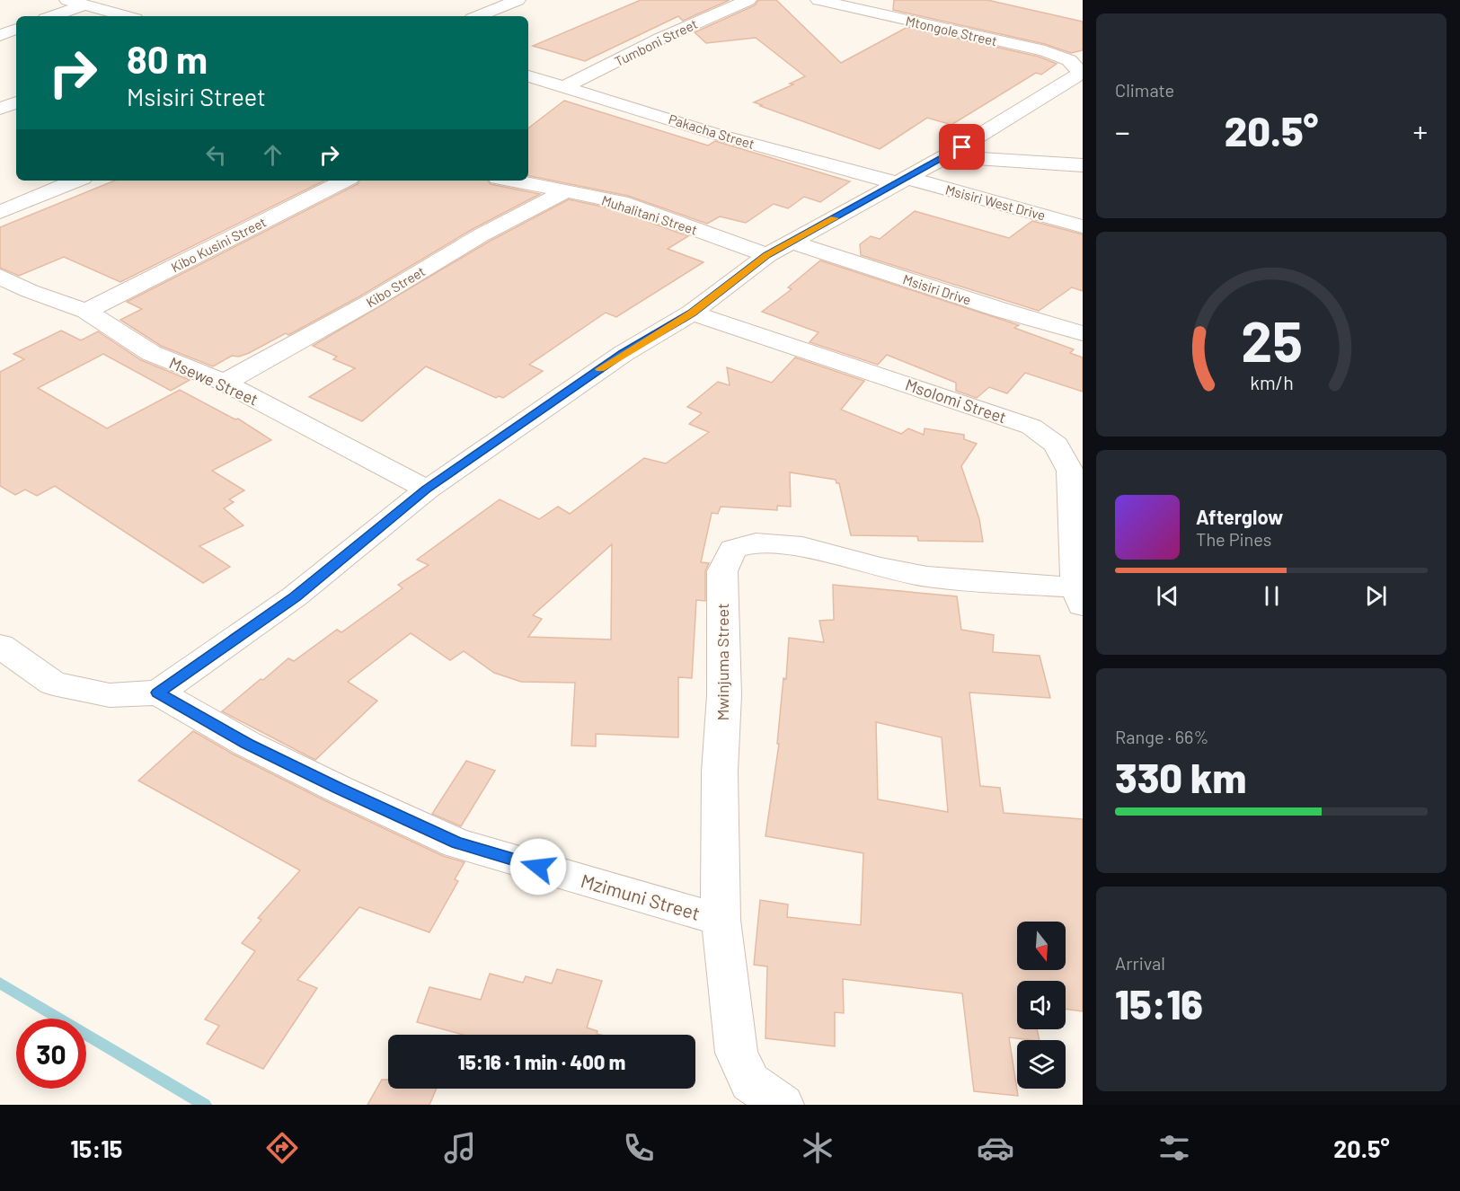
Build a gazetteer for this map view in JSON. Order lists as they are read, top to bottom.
{
  "streets": {
    "street": [
      "Mtongole Street",
      "Tumboni Street",
      "Pakacha Street",
      "Msisiri West Drive",
      "Muhalitani Street",
      "Kibo Kusini Street",
      "Kibo Street",
      "Msisiri Drive",
      "Msewe Street",
      "Msolomi Street",
      "Mwinjuma Street",
      "Mzimuni Street"
    ]
  },
  "crossings": [
    ["Tumboni Street", "Pakacha Street"],
    ["Pakacha Street", "Msisiri West Drive"],
    ["Muhalitani Street", "Kibo Street"],
    ["Kibo Kusini Street", "Msewe Street"],
    ["Kibo Street", "Msewe Street"],
    ["Msolomi Street", "Mwinjuma Street"],
    ["Mwinjuma Street", "Mzimuni Street"]
  ],
  "north": "bottom",
  "page": {
    "tile": [
      "Climate",
      ["Range · 66%", "330 km"],
      ["Arrival", "15:16"]
    ],
    "turn": ["80 m", "Msisiri Street"],
    "heat": ["−", "20.5°", "+"],
    "song": ["Afterglow", "The Pines"],
    "limit": "30",
    "trip": "15:16 · 1 min · 400 m",
    "tabs": ["15:15", "20.5°"],
    "gauge": ["25", "km/h"]
  }
}
